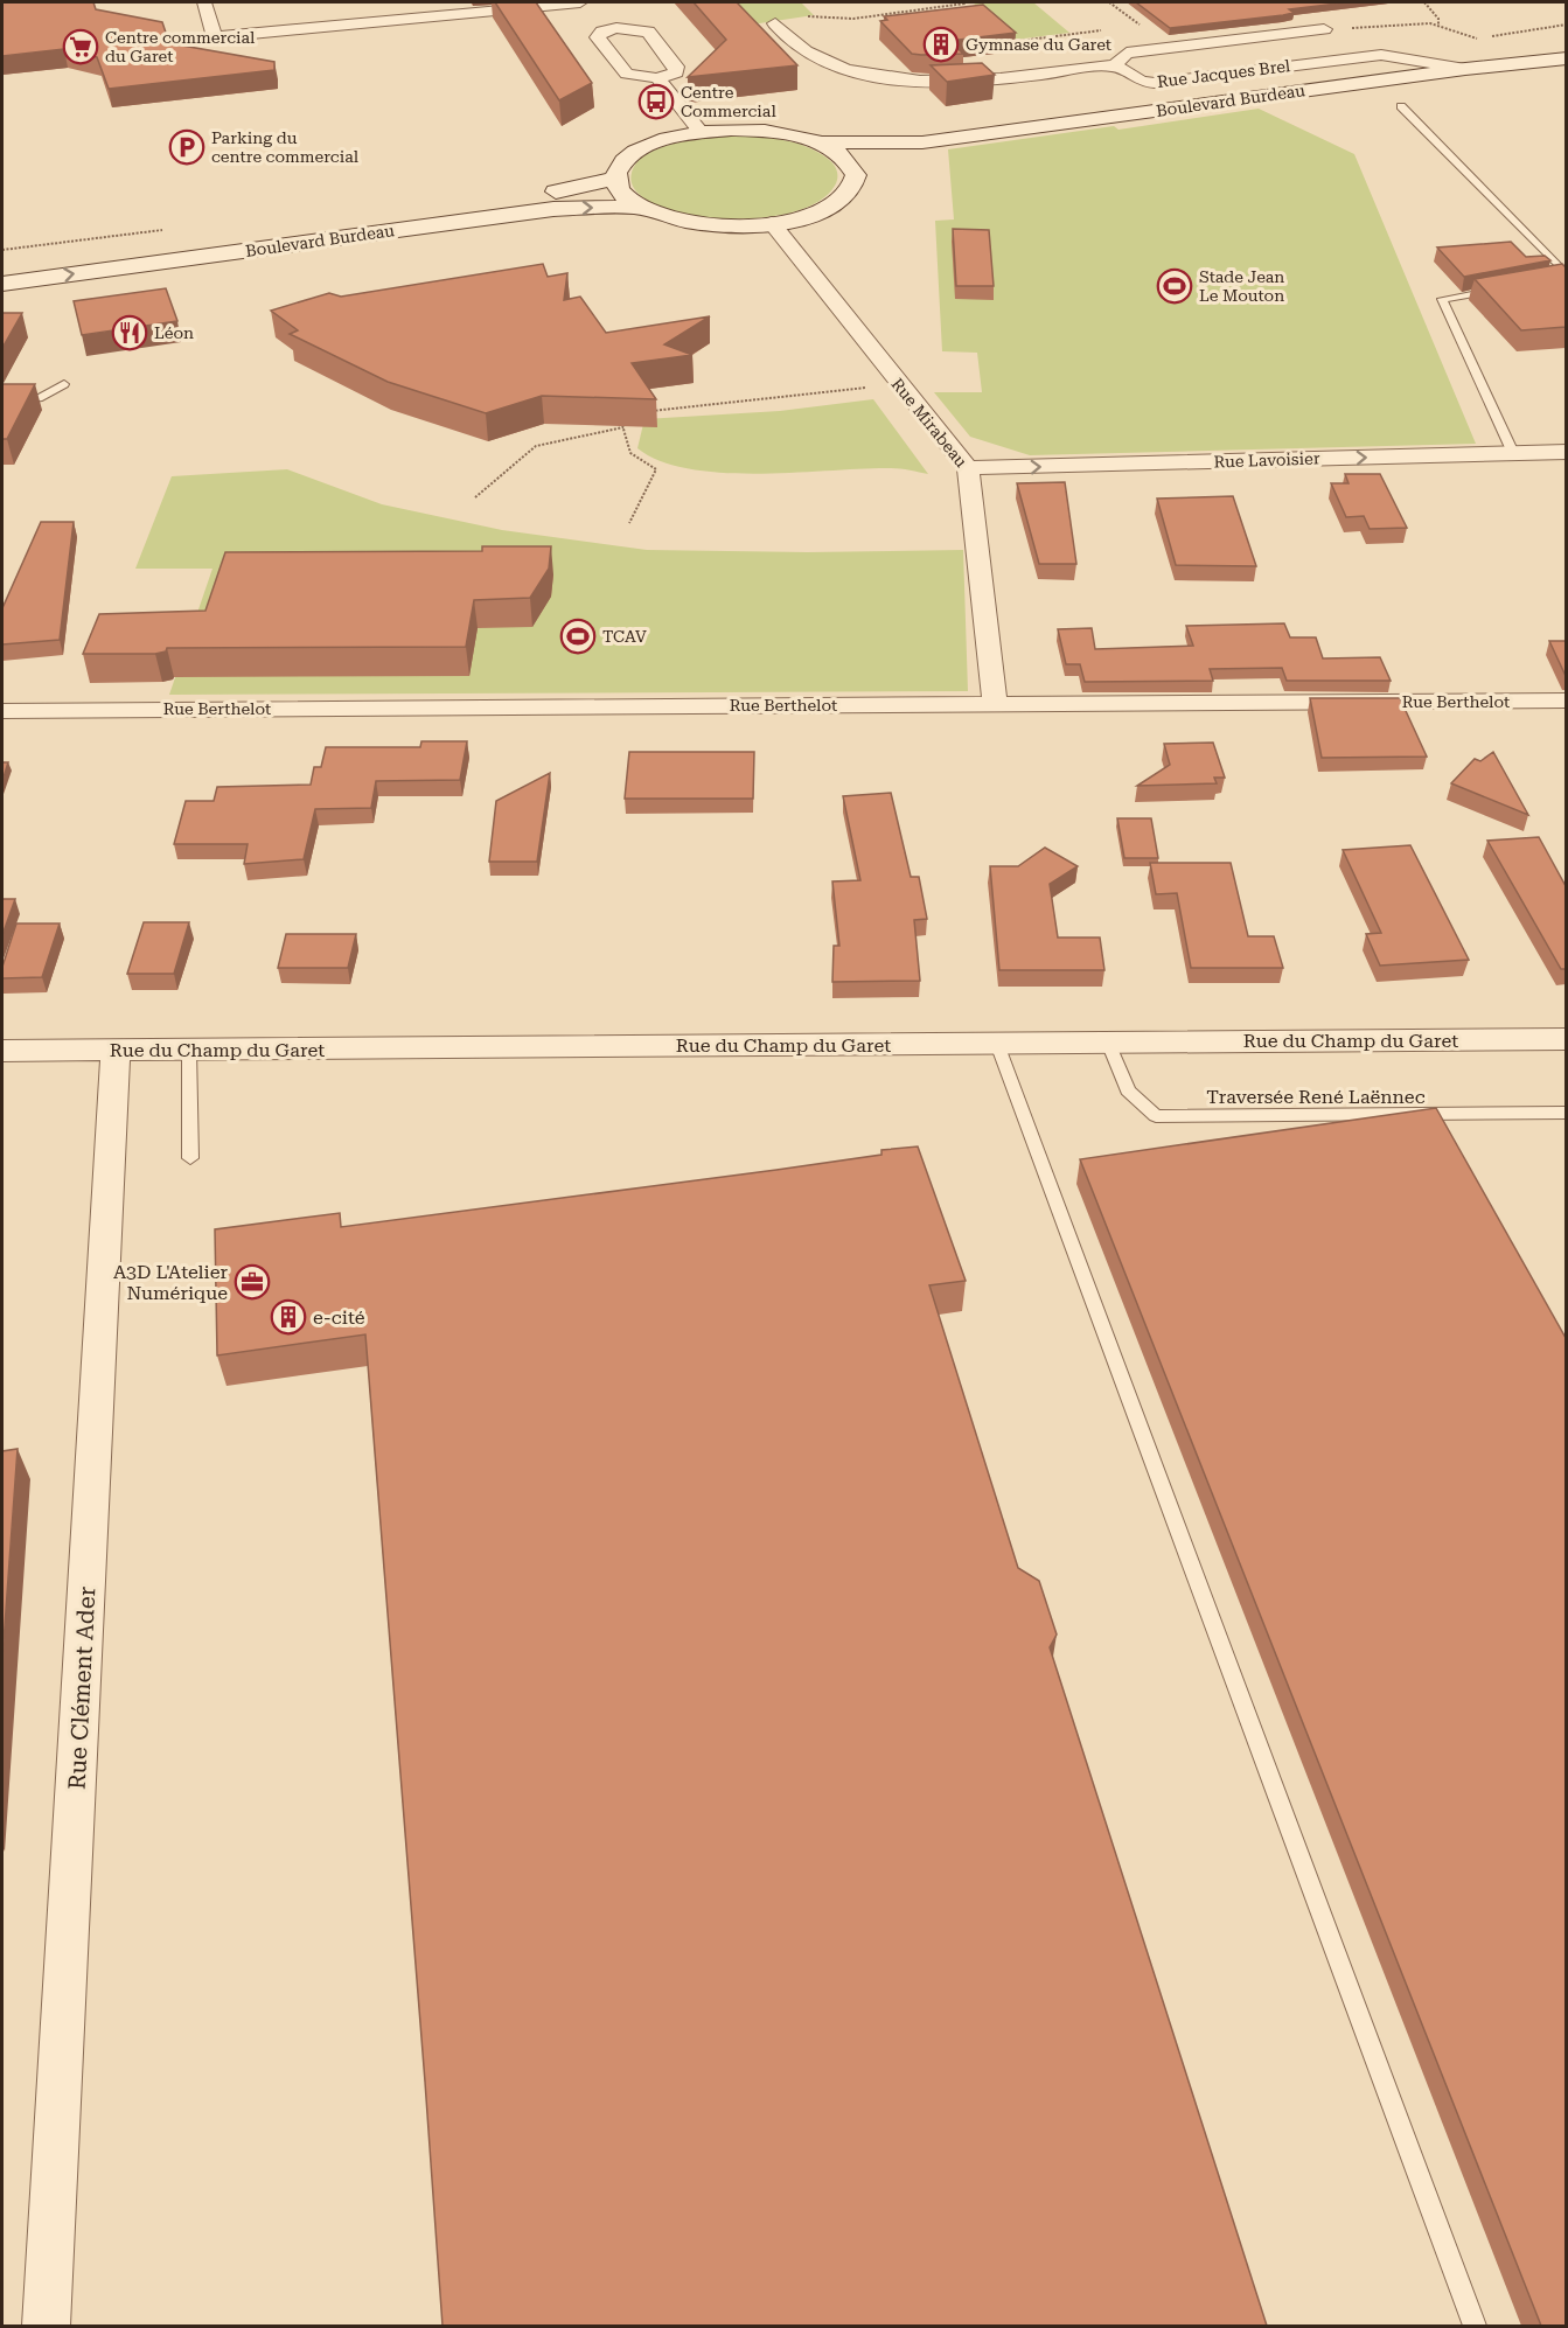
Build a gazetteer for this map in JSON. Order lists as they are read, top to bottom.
{
  "streets": {
    "main road": ["Boulevard Burdeau"],
    "street": [
      "Rue Jacques Brel",
      "Rue Mirabeau",
      "Rue Lavoisier",
      "Rue Berthelot",
      "Rue du Champ du Garet",
      "Rue Clément Ader"
    ],
    "lane": ["Traversée René Laënnec"]
  },
  "crossings": [
    ["Rue Jacques Brel", "Boulevard Burdeau"],
    ["Rue Mirabeau", "Rue Lavoisier"],
    ["Rue Mirabeau", "Rue Berthelot"],
    ["Rue du Champ du Garet", "Traversée René Laënnec"],
    ["Rue du Champ du Garet", "Rue Clément Ader"]
  ],
  "one_way": ["Rue Lavoisier"],
  "places": {
    "building": ["Gymnase du Garet", "e-cité"],
    "supermarket": ["Centre commercial du Garet"],
    "bus stop": ["Centre Commercial"],
    "parking": ["Parking du centre commercial"],
    "sports": ["Stade Jean Le Mouton", "TCAV"],
    "restaurant": ["Léon"],
    "office": ["A3D L'Atelier Numérique"]
  }
}
